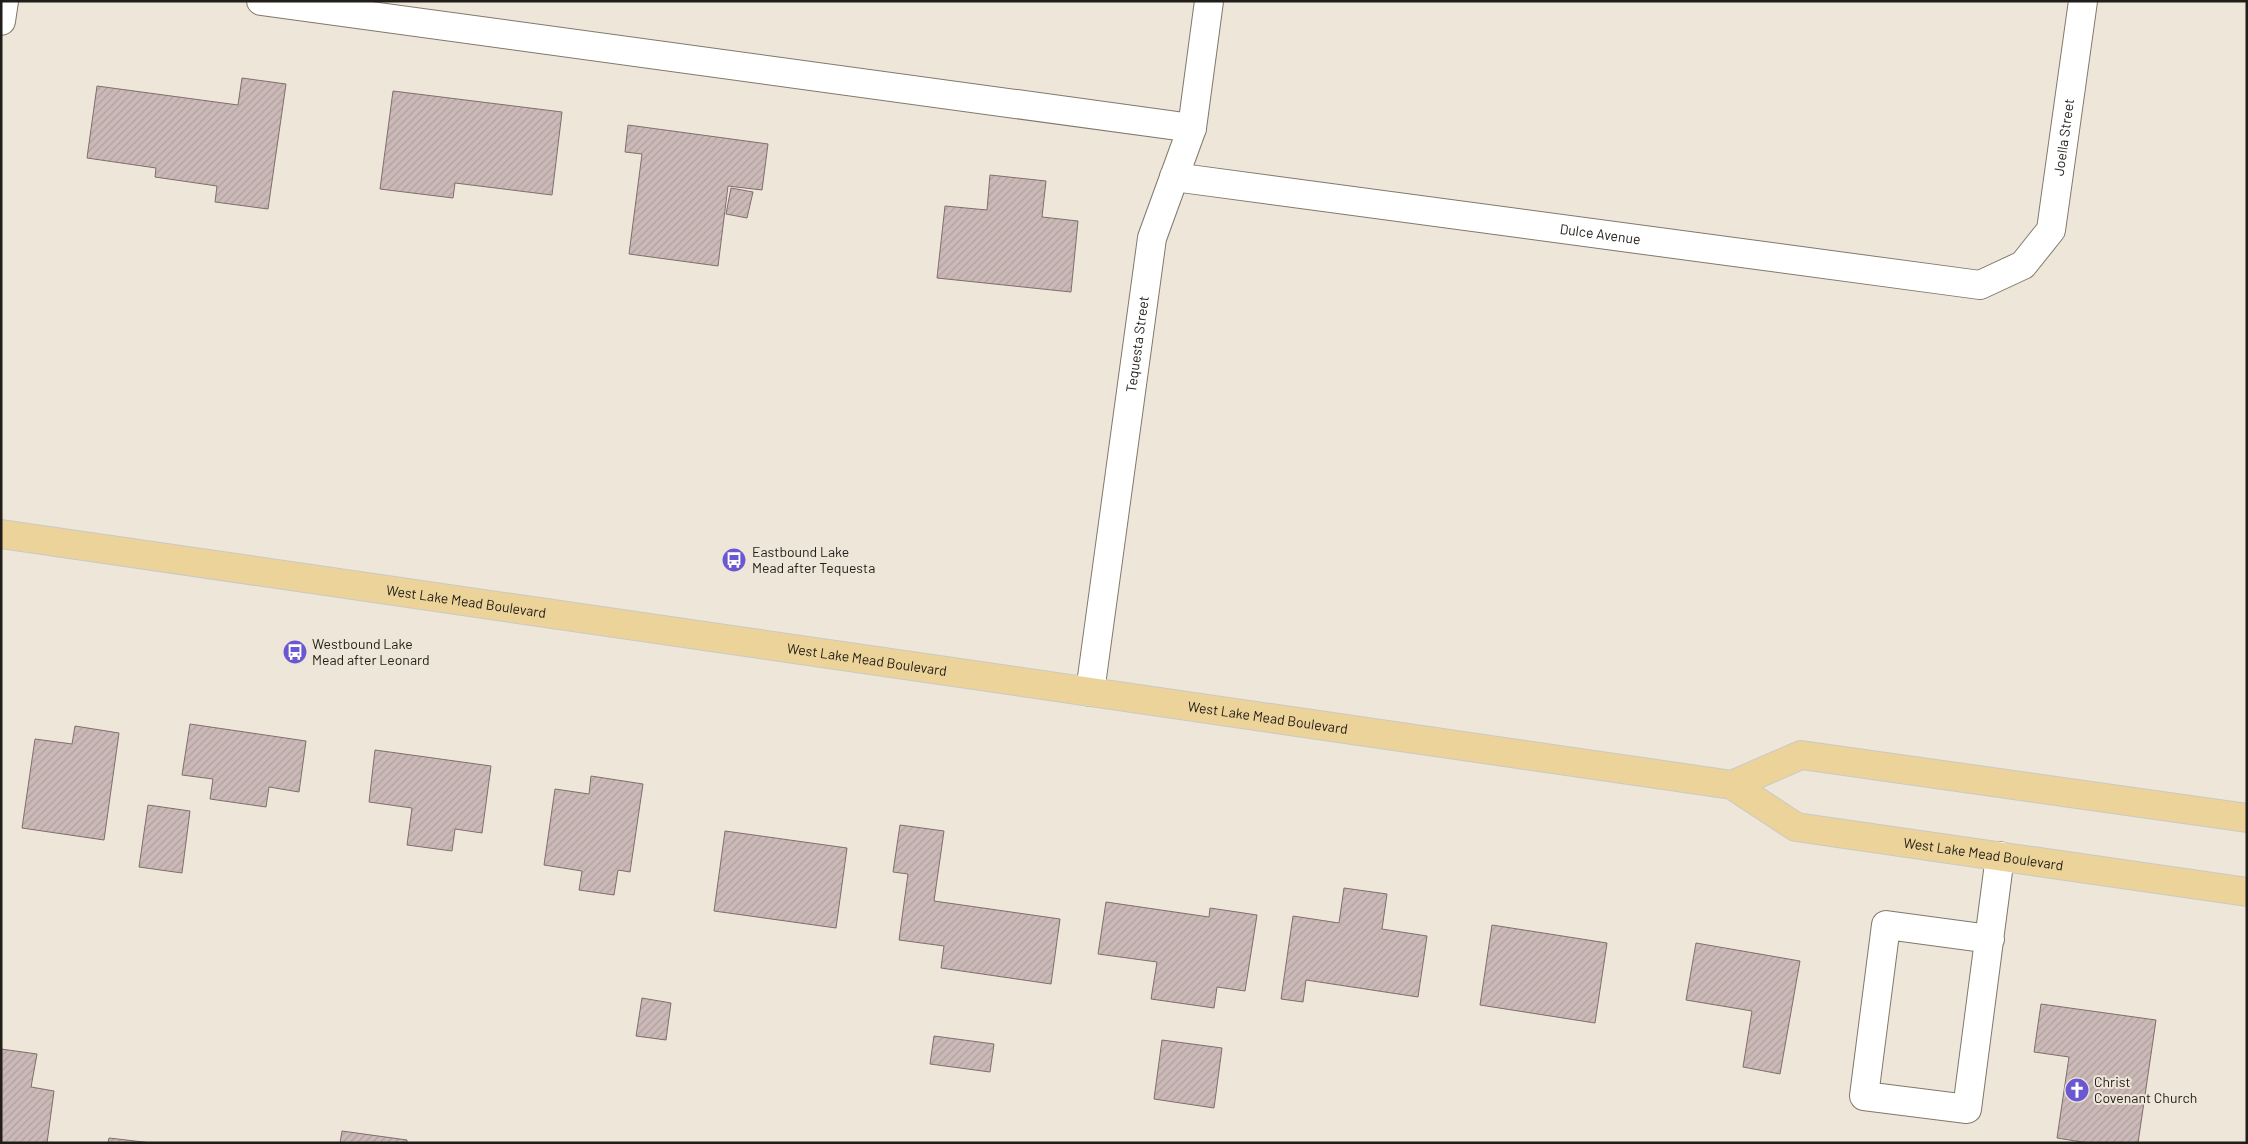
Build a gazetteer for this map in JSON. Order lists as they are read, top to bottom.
{
  "streets": {
    "main road": ["West Lake Mead Boulevard"],
    "street": ["Joella Street", "Dulce Avenue", "Tequesta Street"]
  },
  "crossings": [
    ["Joella Street", "Dulce Avenue"],
    ["Dulce Avenue", "Tequesta Street"],
    ["Tequesta Street", "West Lake Mead Boulevard"]
  ],
  "places": {
    "bus stop": ["Eastbound Lake Mead after Tequesta", "Westbound Lake Mead after Leonard"],
    "church": ["Christ Covenant Church"]
  }
}
